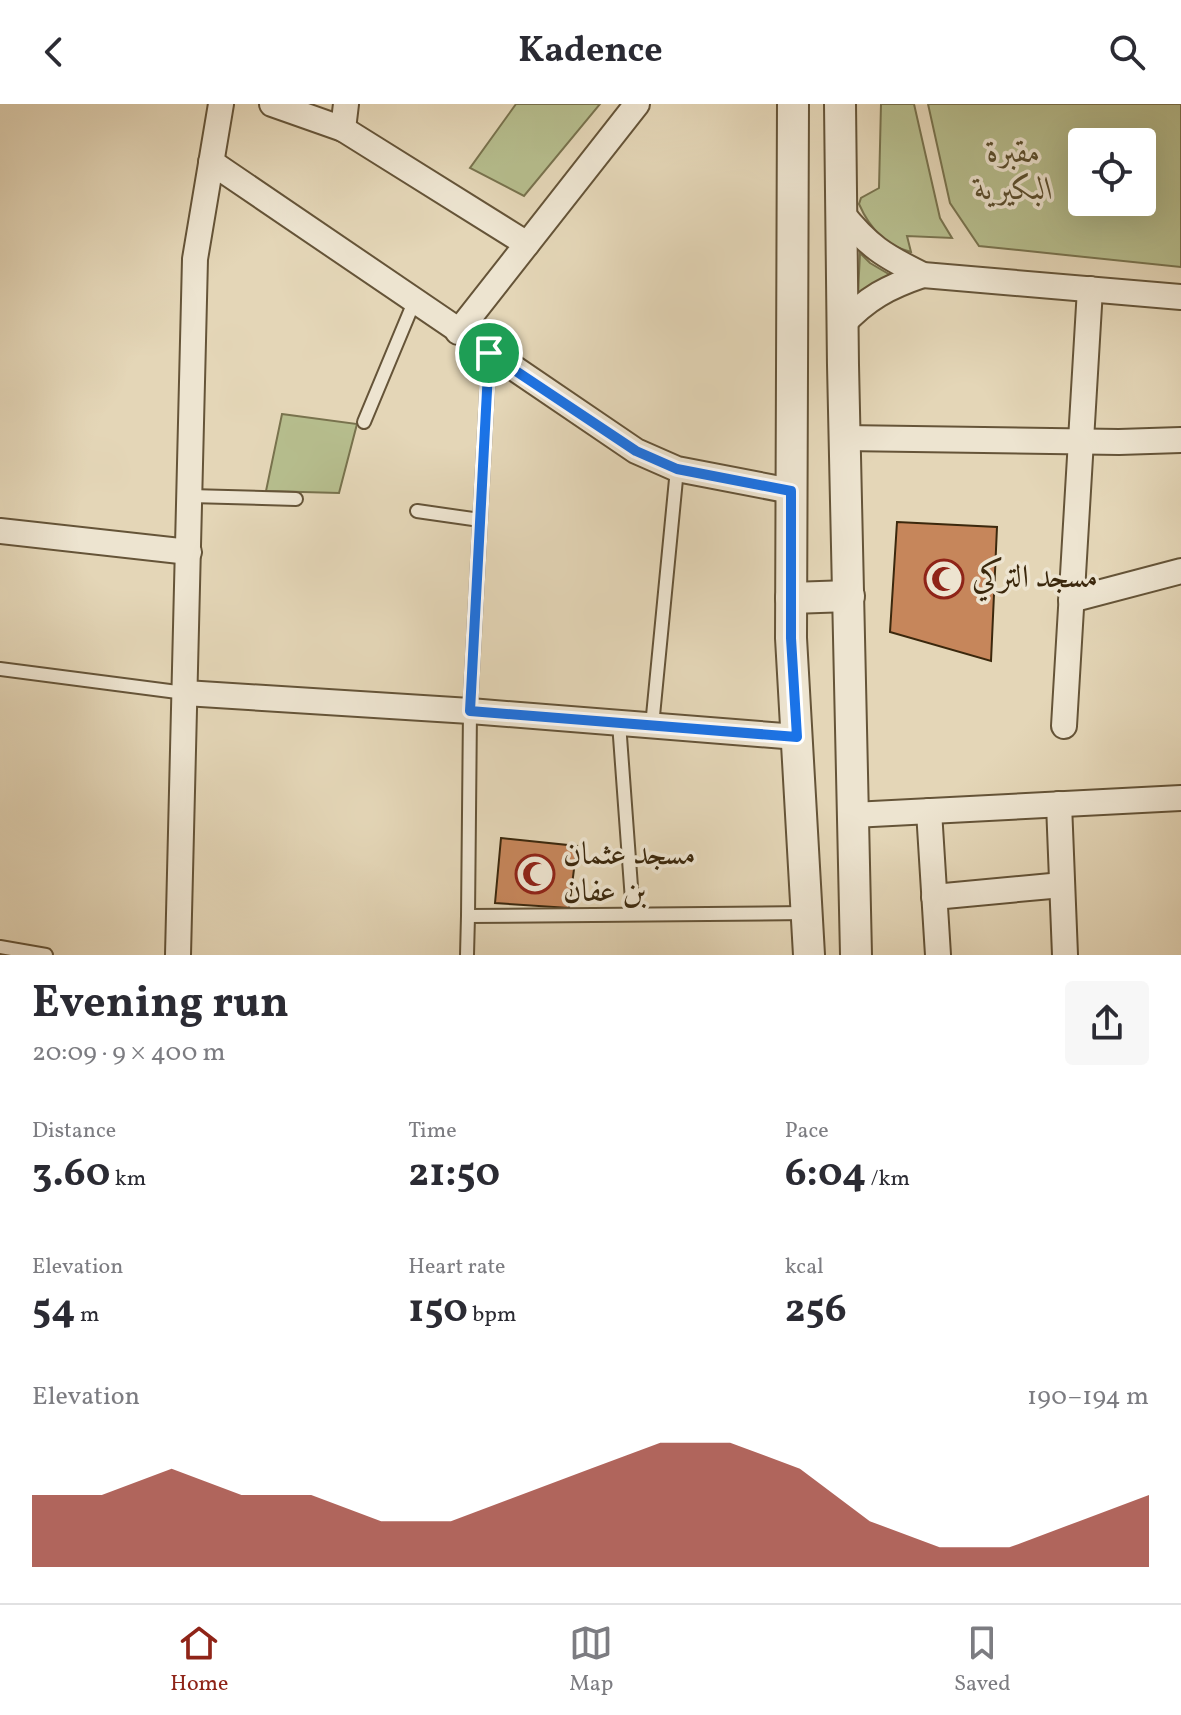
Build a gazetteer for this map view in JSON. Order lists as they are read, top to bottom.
{
  "parks": ["مقبرة البكيرية"],
  "places": {
    "mosque": ["مسجد التركي", "مسجد عثمان بن عفان"]
  },
  "page": {
    "header": "Kadence",
    "heading": ["Evening run", "20:09 · 9 × 400 m"],
    "stats": [
      ["Distance", "3.60 km"],
      ["Time", "21:50"],
      ["Pace", "6:04 /km"],
      ["Elevation", "54 m"],
      ["Heart rate", "150 bpm"],
      ["kcal", "256"]
    ],
    "chart": ["Elevation", "190–194 m"],
    "tabs": ["Home", "Map", "Saved"]
  }
}
